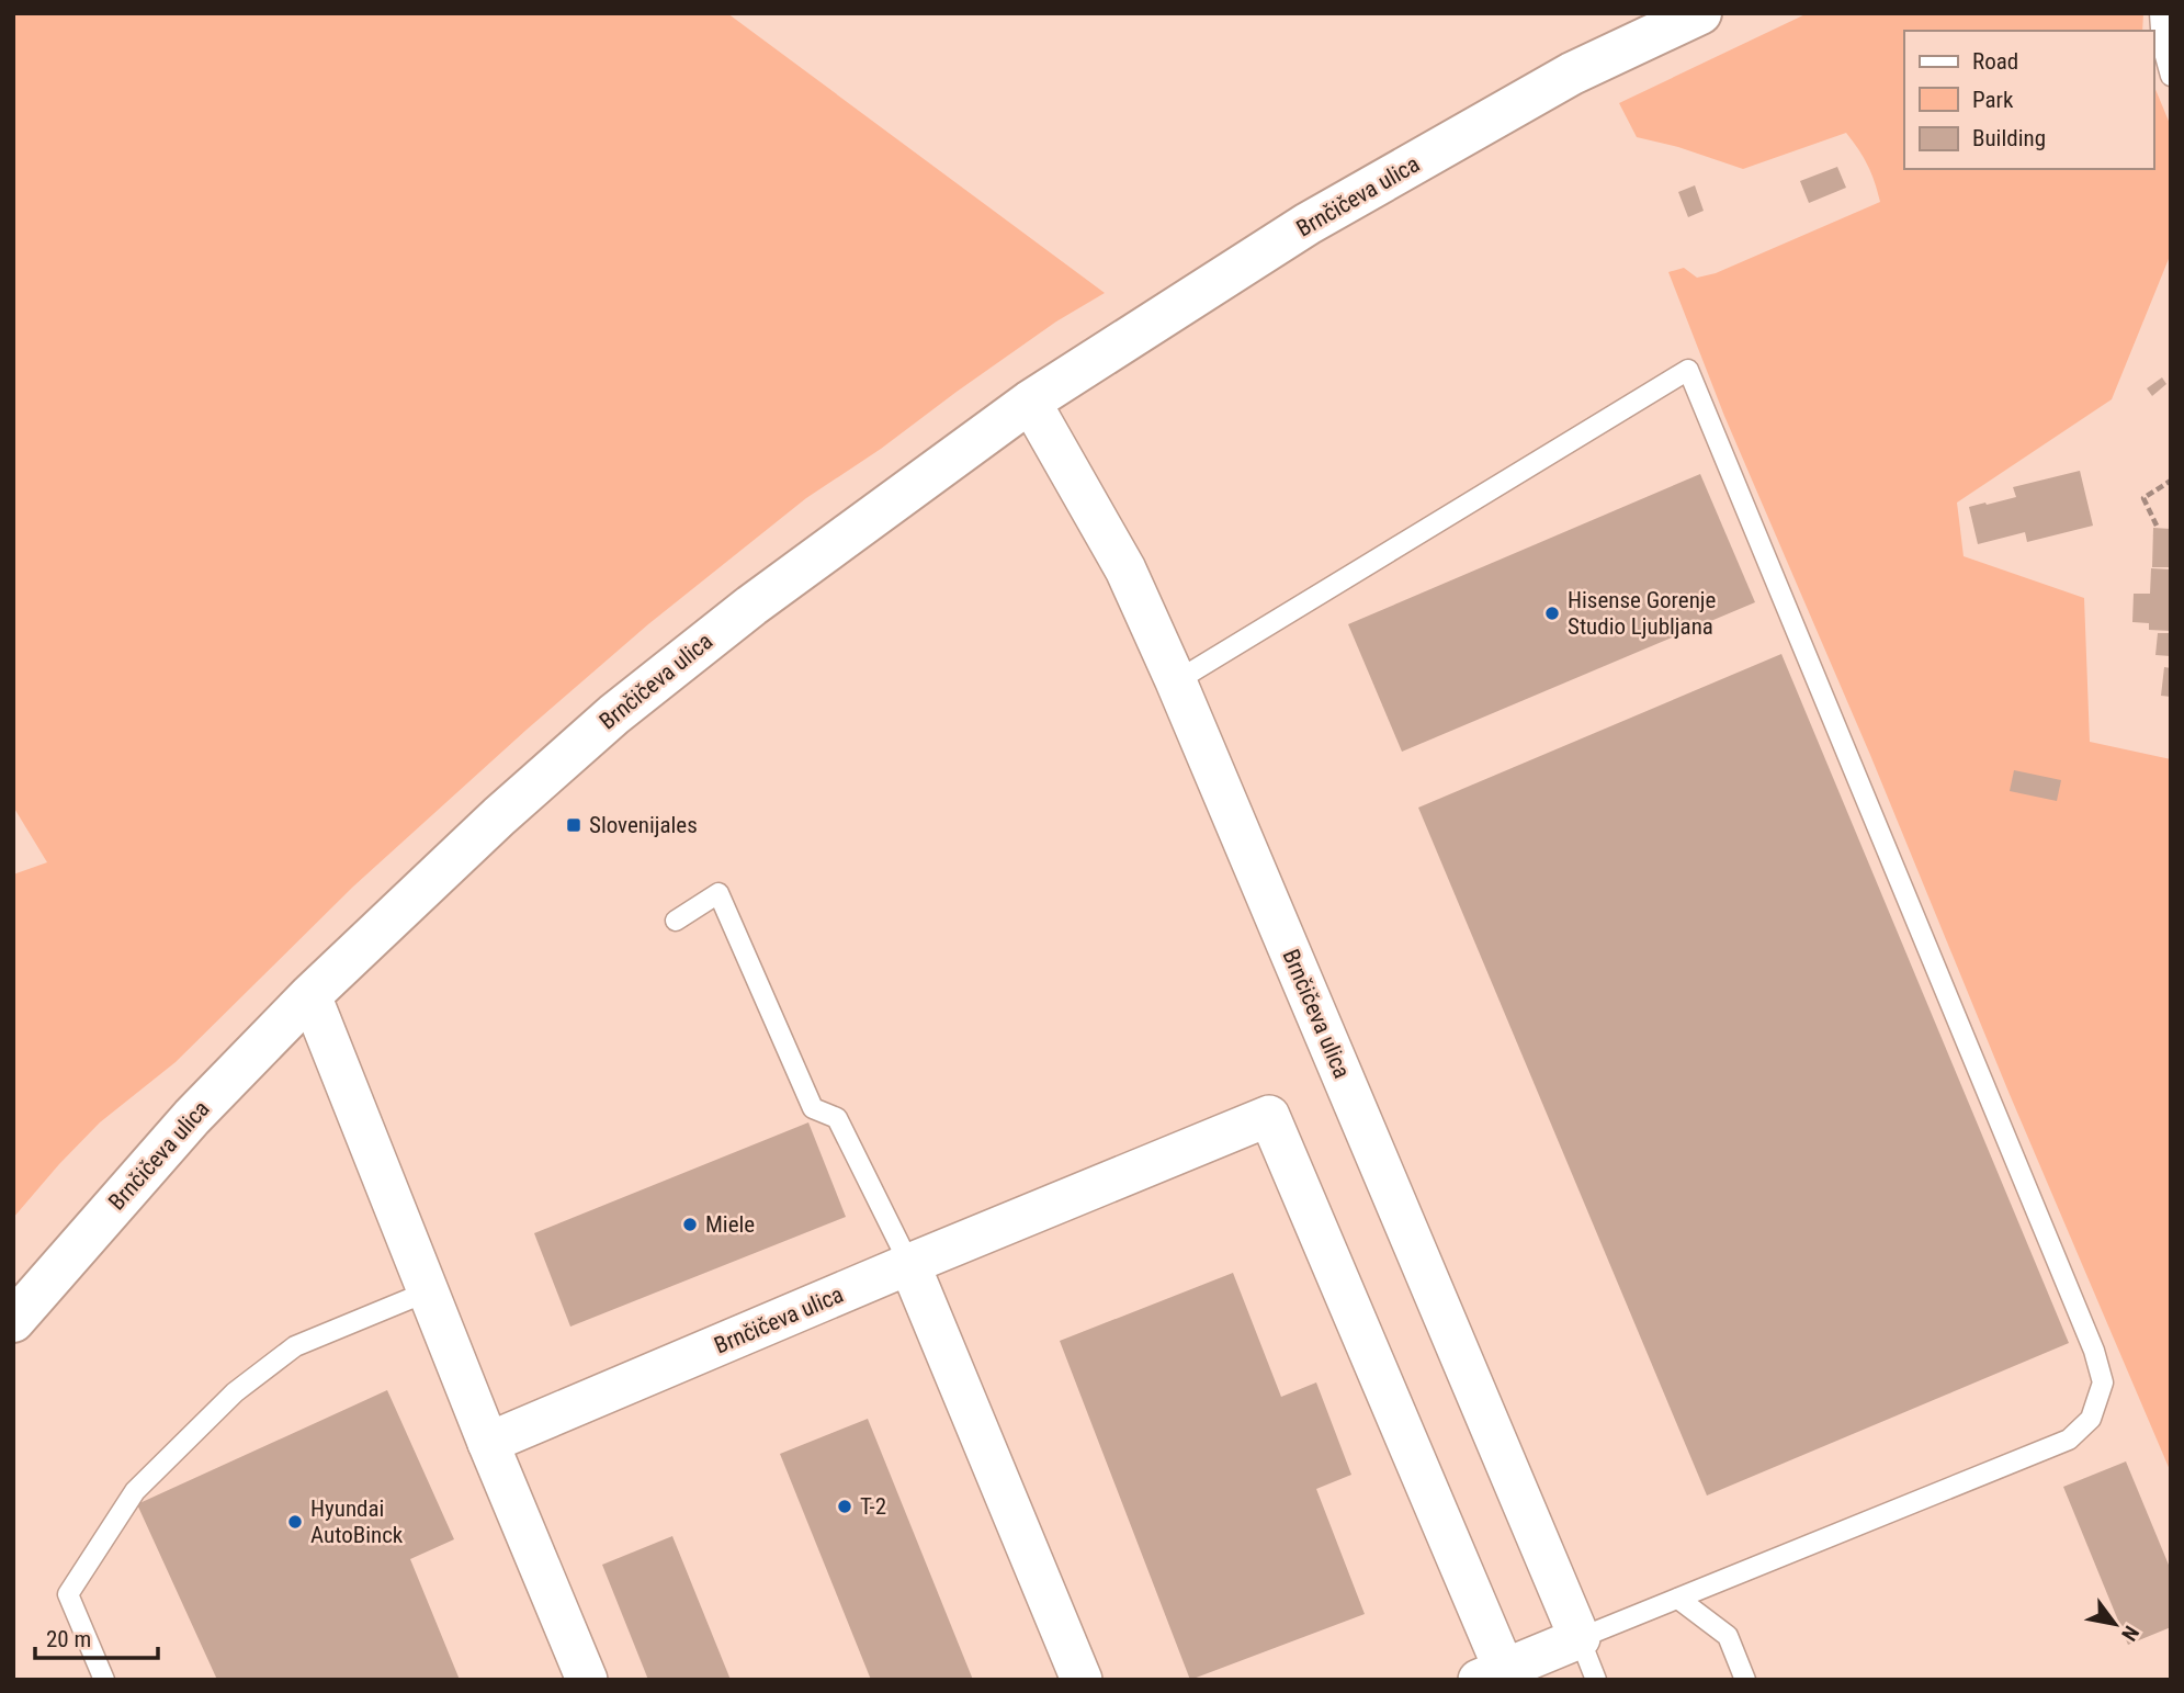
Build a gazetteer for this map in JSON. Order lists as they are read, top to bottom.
{
  "streets": {
    "street": ["Brnčičeva ulica"]
  },
  "places": {
    "other": [
      "Hisense Gorenje Studio Ljubljana",
      "Miele",
      "T-2",
      "Hyundai AutoBinck"
    ],
    "transit": ["Slovenijales"]
  },
  "legend": ["Road", "Park", "Building"],
  "scale_bar": "20 m",
  "north": "bottom right"
}
